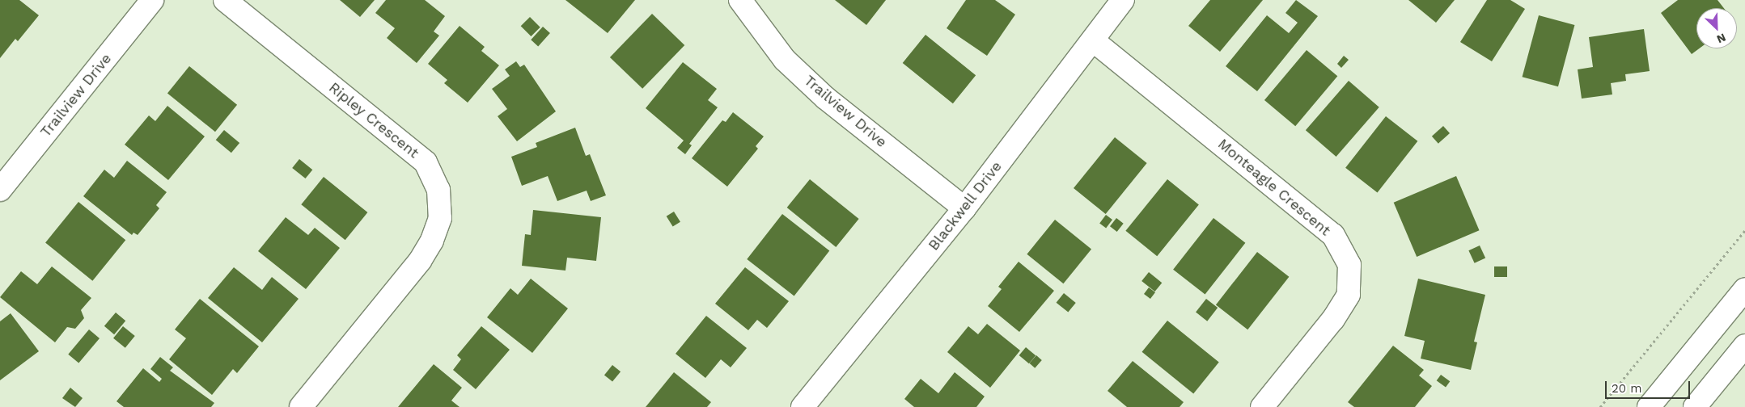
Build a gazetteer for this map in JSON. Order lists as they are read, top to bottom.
{
  "streets": {
    "street": [
      "Trailview Drive",
      "Ripley Crescent",
      "Monteagle Crescent",
      "Blackwell Drive"
    ]
  },
  "crossings": [
    ["Trailview Drive", "Blackwell Drive"],
    ["Monteagle Crescent", "Blackwell Drive"]
  ],
  "scale_bar": "20 m",
  "north": "bottom right"
}
